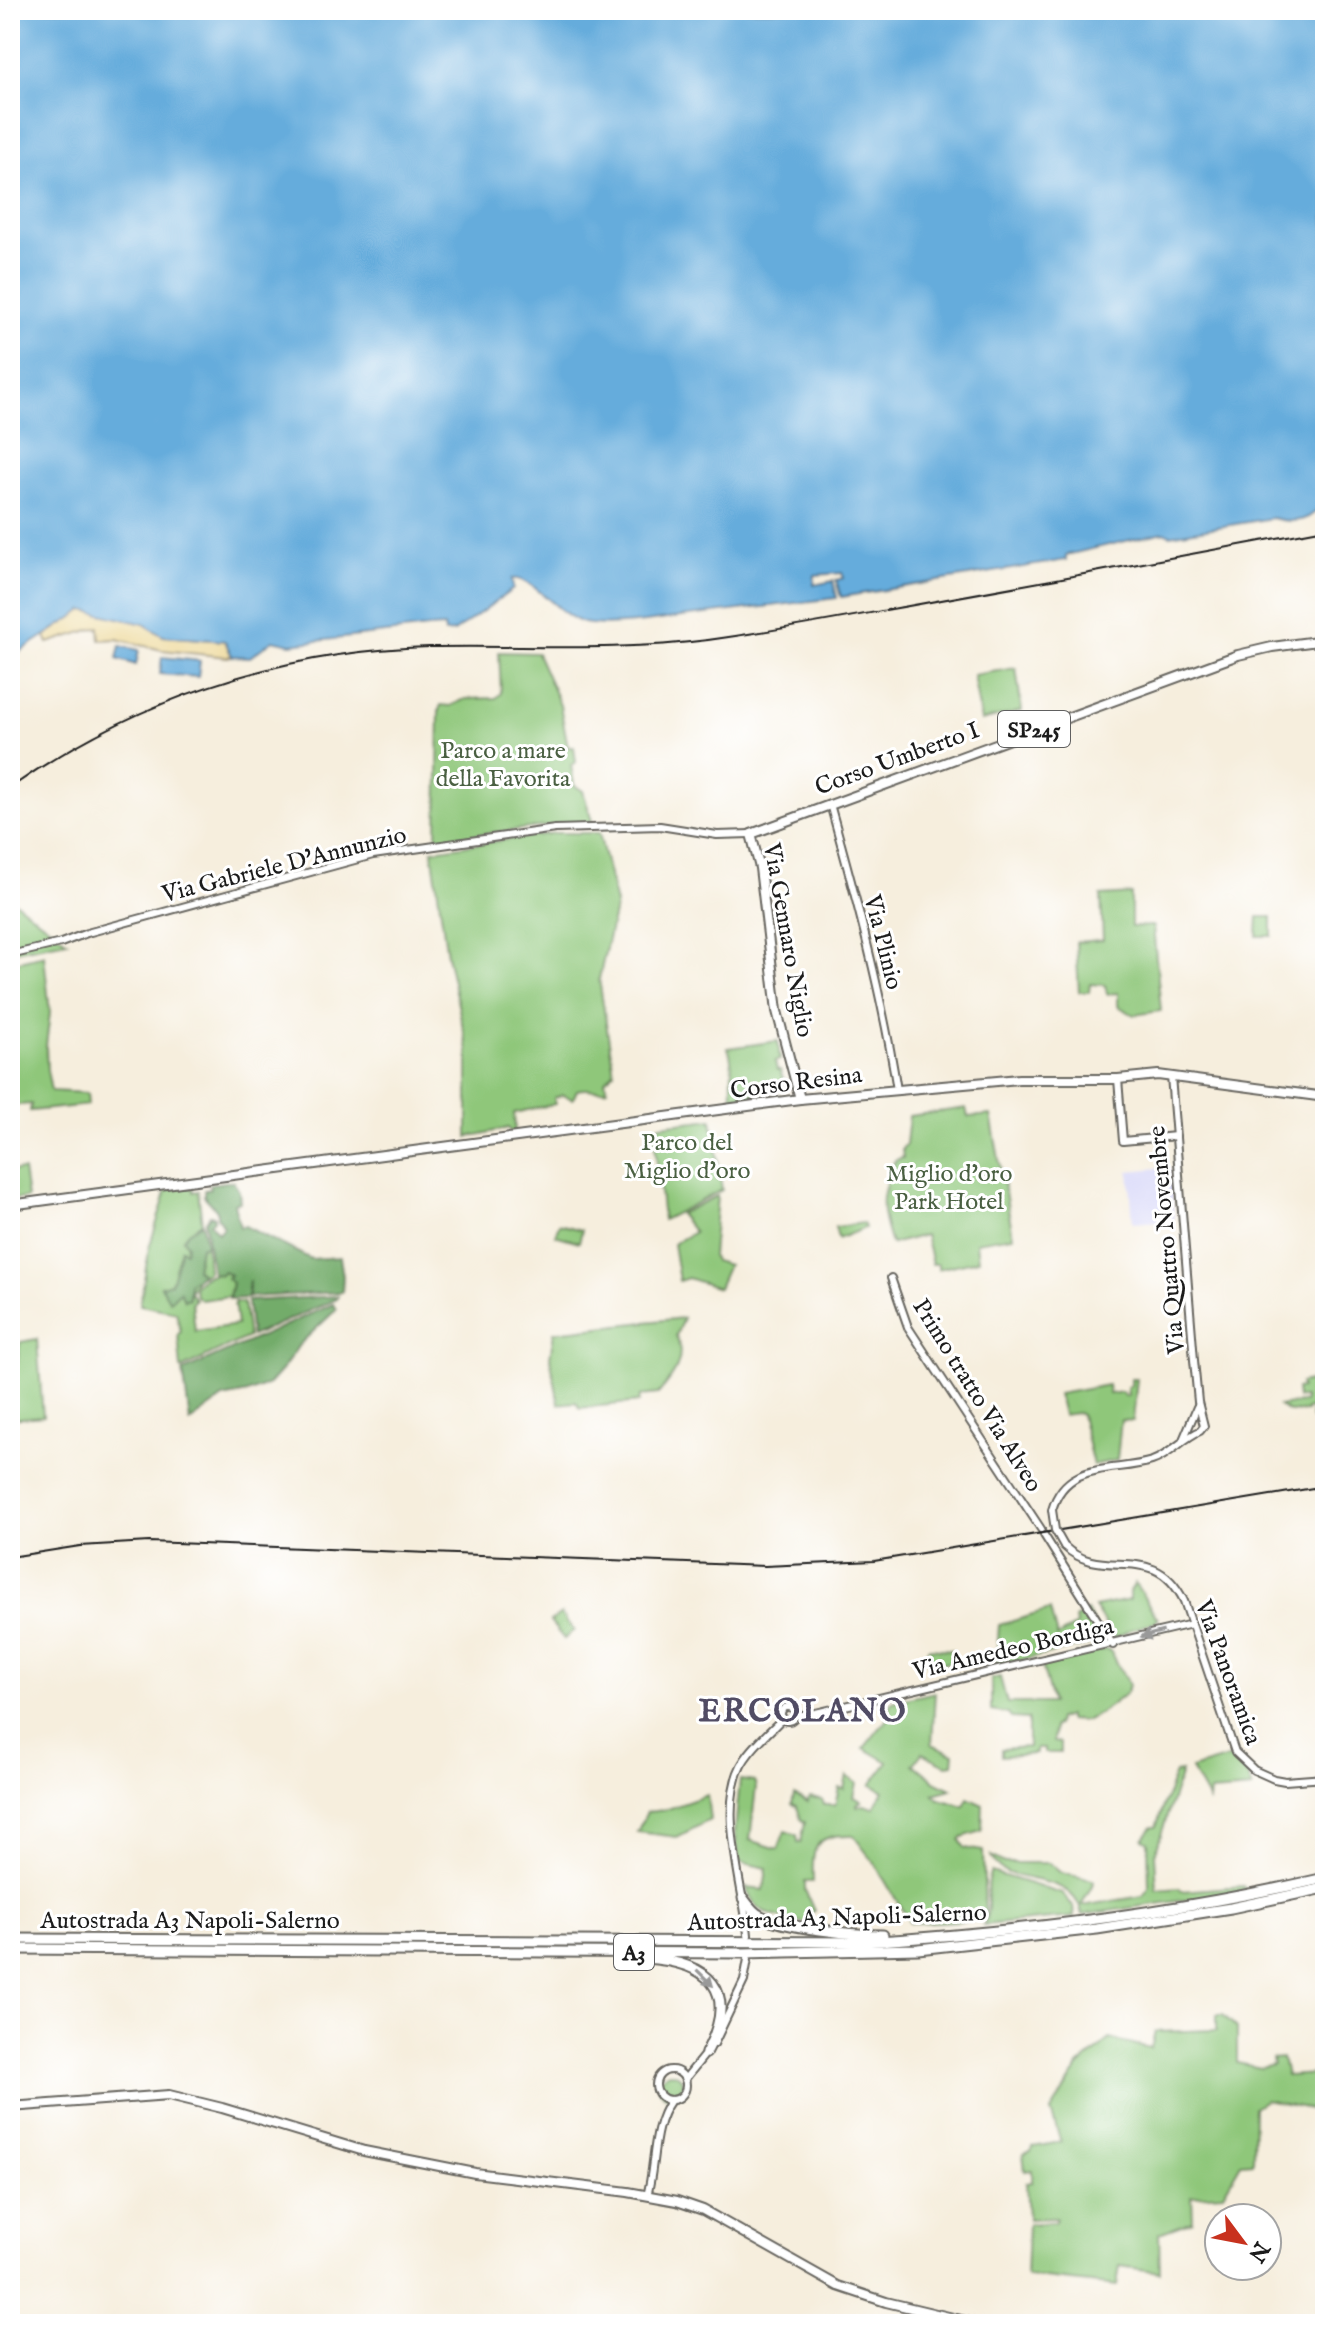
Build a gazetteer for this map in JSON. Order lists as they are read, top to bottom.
{
  "streets": {
    "highway": ["Autostrada A3 Napoli-Salerno", "A3"],
    "main road": [
      "SP245",
      "Corso Umberto I",
      "Via Gennaro Niglio",
      "Corso Resina"
    ],
    "street": [
      "Via Gabriele D'Annunzio",
      "Via Plinio",
      "Via Quattro Novembre",
      "Primo tratto Via Alveo",
      "Via Amedeo Bordiga",
      "Via Panoramica"
    ]
  },
  "crossings": [
    ["Corso Umberto I", "Via Gabriele D'Annunzio"],
    ["Corso Umberto I", "Via Gennaro Niglio"],
    ["Corso Umberto I", "Via Plinio"],
    ["Via Gabriele D'Annunzio", "Via Gennaro Niglio"],
    ["Via Gennaro Niglio", "Corso Resina"],
    ["Via Plinio", "Corso Resina"],
    ["Corso Resina", "Via Quattro Novembre"],
    ["Primo tratto Via Alveo", "Via Amedeo Bordiga"],
    ["Via Amedeo Bordiga", "Via Panoramica"]
  ],
  "districts": ["ERCOLANO"],
  "parks": ["Parco a mare della Favorita", "Parco del Miglio d'oro", "Miglio d'oro Park Hotel"],
  "north": "bottom right"
}
